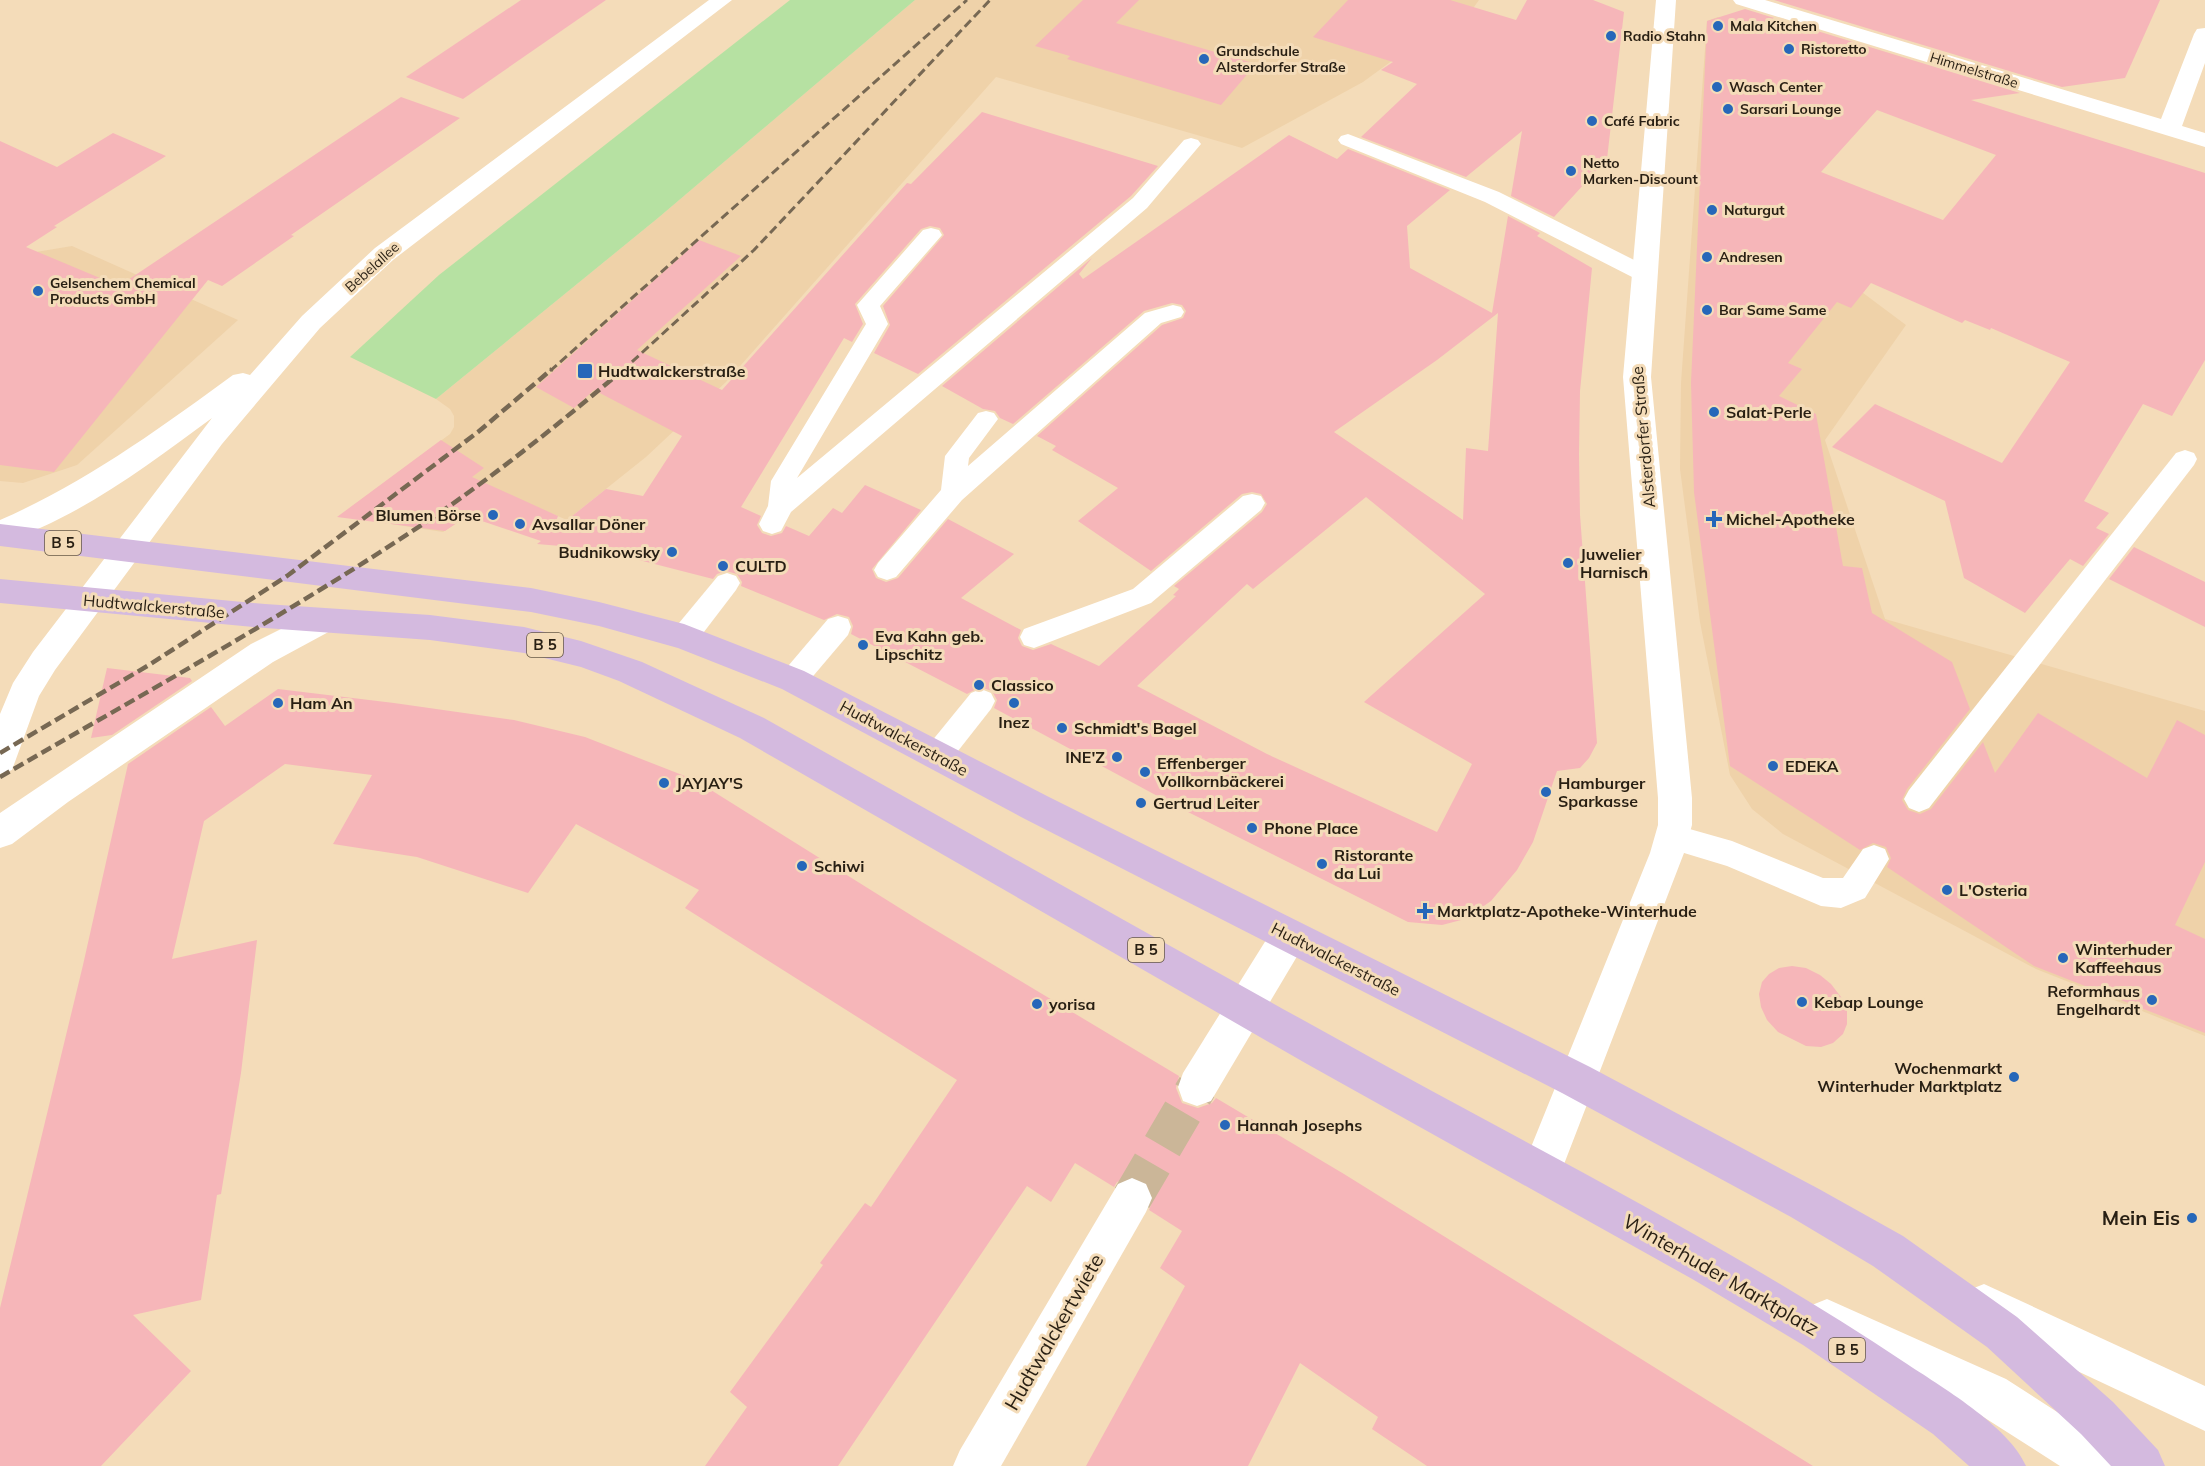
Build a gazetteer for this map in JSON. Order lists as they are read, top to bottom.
{
  "streets": {
    "main road": ["B 5", "Hudtwalckerstraße", "Winterhuder Marktplatz"],
    "street": [
      "Himmelstraße",
      "Bebelallee",
      "Alsterdorfer Straße",
      "Hudtwalckertwiete"
    ]
  },
  "crossings": [
    ["Bebelallee", "Hudtwalckerstraße"],
    ["B 5", "Hudtwalckerstraße"],
    ["Hudtwalckerstraße", "Winterhuder Marktplatz"]
  ],
  "places": {
    "other": [
      "Mala Kitchen",
      "Radio Stahn",
      "Ristoretto",
      "Grundschule Alsterdorfer Straße",
      "Wasch Center",
      "Sarsari Lounge",
      "Café Fabric",
      "Netto Marken-Discount",
      "Naturgut",
      "Andresen",
      "Gelsenchem Chemical Products GmbH",
      "Bar Same Same",
      "Salat-Perle",
      "Blumen Börse",
      "Avsallar Döner",
      "Budnikowsky",
      "Juwelier Harnisch",
      "CULTD",
      "Eva Kahn geb. Lipschitz",
      "Classico",
      "Ham An",
      "Inez",
      "Schmidt's Bagel",
      "INE'Z",
      "EDEKA",
      "Effenberger Vollkornbäckerei",
      "JAYJAY'S",
      "Hamburger Sparkasse",
      "Gertrud Leiter",
      "Phone Place",
      "Ristorante da Lui",
      "Schiwi",
      "L'Osteria",
      "Winterhuder Kaffeehaus",
      "Reformhaus Engelhardt",
      "Kebap Lounge",
      "yorisa",
      "Wochenmarkt Winterhuder Marktplatz",
      "Hannah Josephs",
      "Mein Eis"
    ],
    "transit": ["Hudtwalckerstraße"],
    "health": ["Michel-Apotheke", "Marktplatz-Apotheke-Winterhude"]
  }
}
